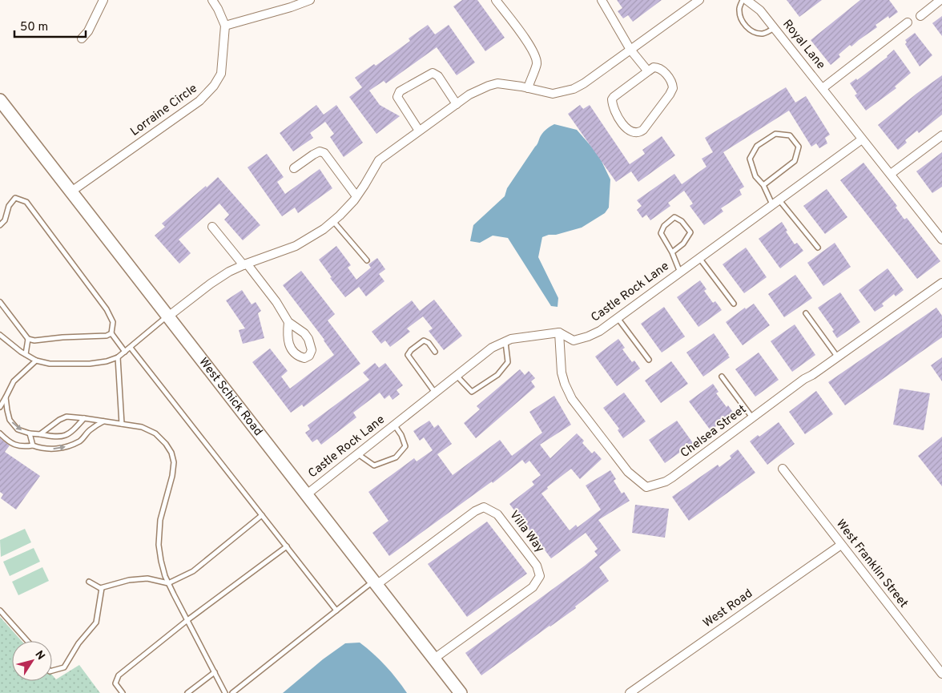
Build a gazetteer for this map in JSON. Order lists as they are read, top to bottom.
{
  "streets": {
    "street": [
      "Royal Lane",
      "Lorraine Circle",
      "Castle Rock Lane",
      "West Schick Road",
      "Chelsea Street",
      "Villa Way",
      "West Franklin Street",
      "West Road"
    ]
  },
  "crossings": [
    ["Royal Lane", "Castle Rock Lane"],
    ["Lorraine Circle", "West Schick Road"],
    ["Castle Rock Lane", "West Schick Road"],
    ["Castle Rock Lane", "Chelsea Street"],
    ["West Schick Road", "Villa Way"],
    ["West Franklin Street", "West Road"]
  ],
  "scale_bar": "50 m",
  "north": "top right"
}
